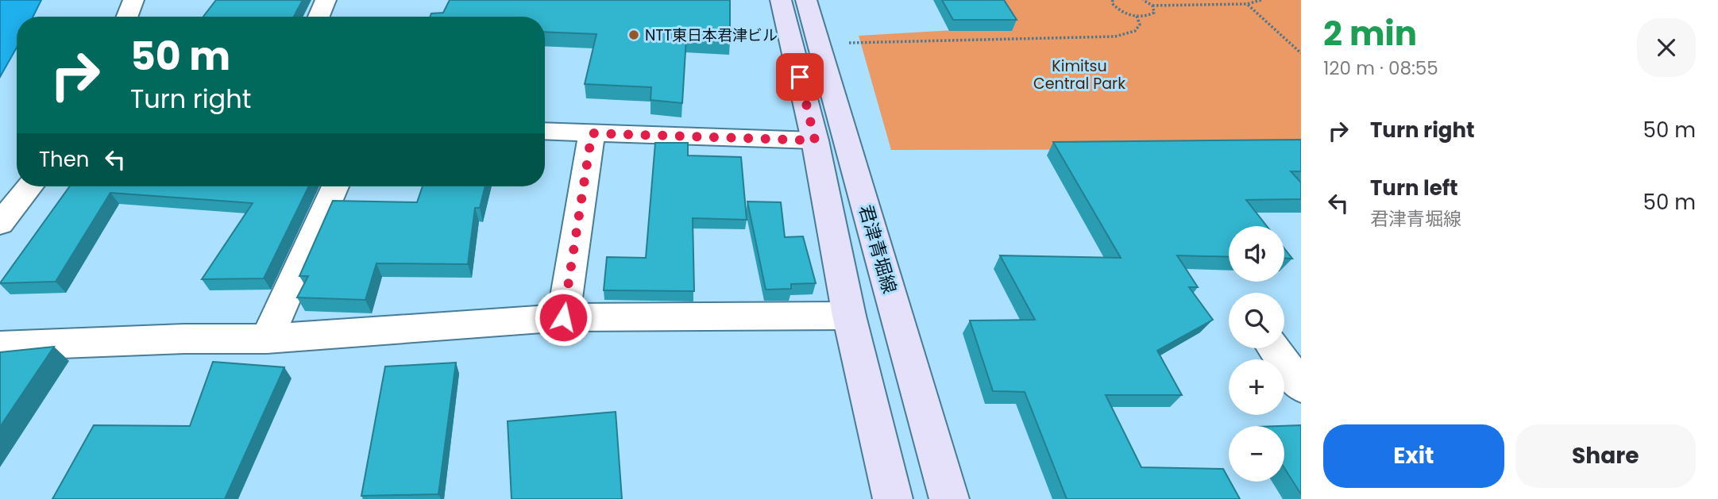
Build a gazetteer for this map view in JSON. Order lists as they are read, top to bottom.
{
  "streets": {
    "main road": ["君津青堀線"]
  },
  "parks": ["Kimitsu Central Park"],
  "places": ["NTT東日本君津ビル"],
  "page": {
    "heading": ["2 min", "120 m · 08:55"],
    "turn": ["50 m", "Turn right"],
    "list": [
      {
        "name": "Turn right",
        "value": "50 m"
      },
      {
        "name": "Turn left",
        "note": "君津青堀線",
        "value": "50 m"
      }
    ],
    "then": "Then",
    "map_buttons": ["+", "−"],
    "buttons": ["Exit", "Share"]
  }
}
